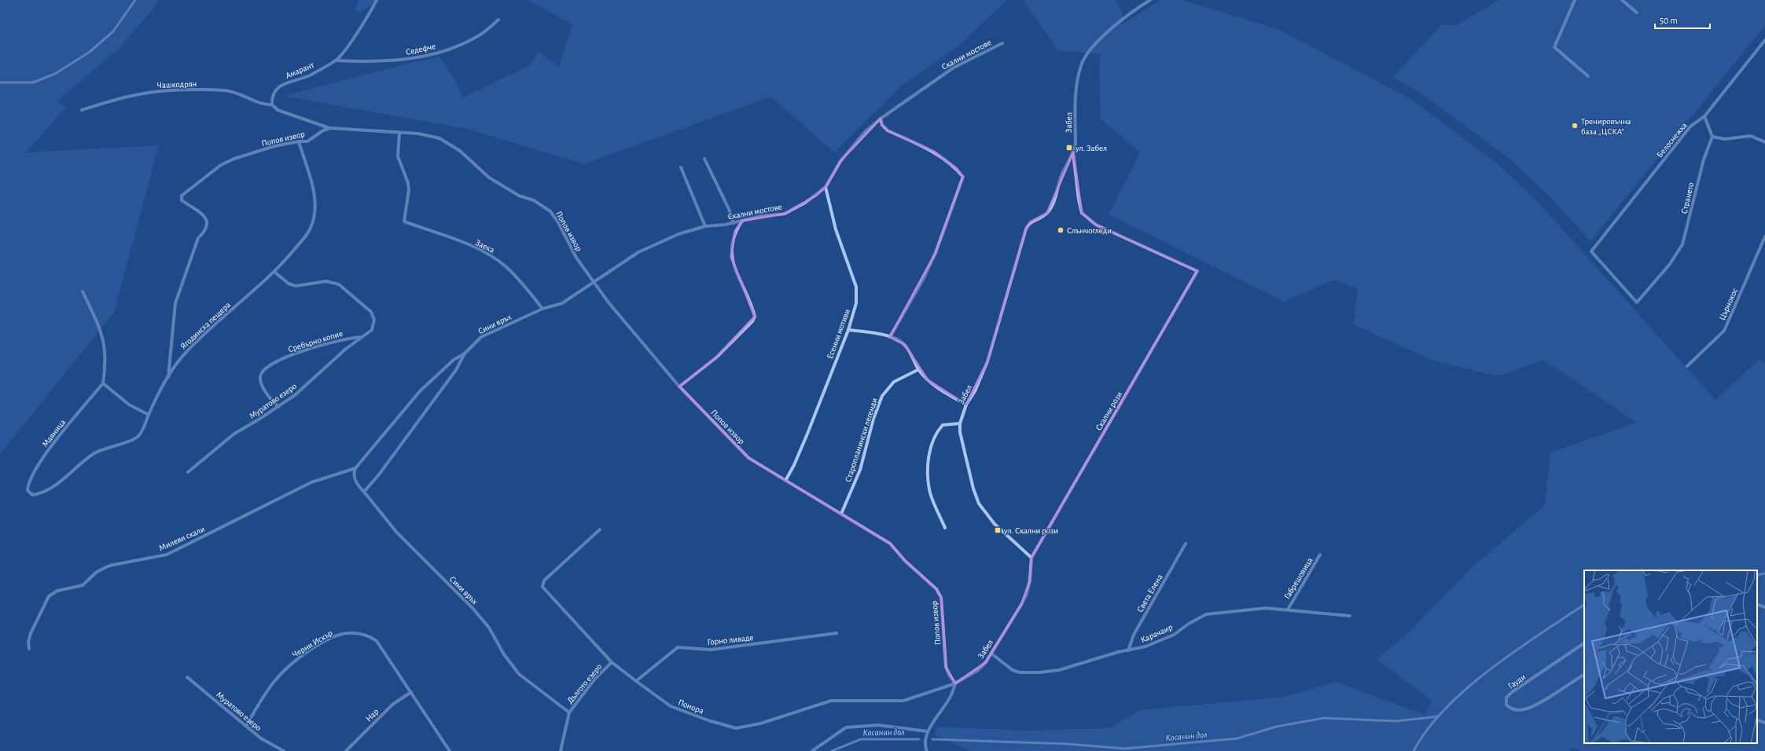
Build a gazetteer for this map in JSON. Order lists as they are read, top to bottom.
{
  "streets": {
    "street": [
      "Седефче",
      "Скални мостове",
      "Амарант",
      "Чашкодрян",
      "Забел",
      "Попов извор",
      "Белоснежка",
      "Странето",
      "Заека",
      "Църнокос",
      "Сини връх",
      "Ягодинска пещера",
      "Есенни мотиви",
      "Сребърно копие",
      "Муратово езеро",
      "Скални рози",
      "Маяница",
      "Старопланински легенди",
      "Милеви скали",
      "Габрешовица",
      "Света Елена",
      "Карачаир",
      "Горно ливаде",
      "Черни Искър",
      "Гауди",
      "Дългото езеро",
      "Понора",
      "Нар"
    ]
  },
  "crossings": [
    ["Седефче", "Амарант"],
    ["Скални мостове", "Попов извор"],
    ["Скални мостове", "Заека"],
    ["Скални мостове", "Сини връх"],
    ["Скални мостове", "Есенни мотиви"],
    ["Амарант", "Чашкодрян"],
    ["Забел", "Попов извор"],
    ["Забел", "Скални рози"],
    ["Забел", "Карачаир"],
    ["Забел", "Понора"],
    ["Попов извор", "Заека"],
    ["Попов извор", "Ягодинска пещера"],
    ["Попов извор", "Есенни мотиви"],
    ["Попов извор", "Старопланински легенди"],
    ["Попов извор", "Понора"],
    ["Белоснежка", "Странето"],
    ["Заека", "Сини връх"],
    ["Сини връх", "Милеви скали"],
    ["Сини връх", "Дългото езеро"],
    ["Ягодинска пещера", "Муратово езеро"],
    ["Ягодинска пещера", "Маяница"],
    ["Сребърно копие", "Муратово езеро"],
    ["Муратово езеро", "Черни Искър"],
    ["Габрешовица", "Карачаир"],
    ["Света Елена", "Карачаир"],
    ["Горно ливаде", "Понора"],
    ["Черни Искър", "Нар"],
    ["Дългото езеро", "Понора"]
  ],
  "water": ["Косанин дол"],
  "places": {
    "other": ["Тренировъчна база „ЦСКА“", "Слънчогледи"],
    "transit": ["ул. Забел", "ул. Скални рози"]
  },
  "scale_bar": "50 m"
}
